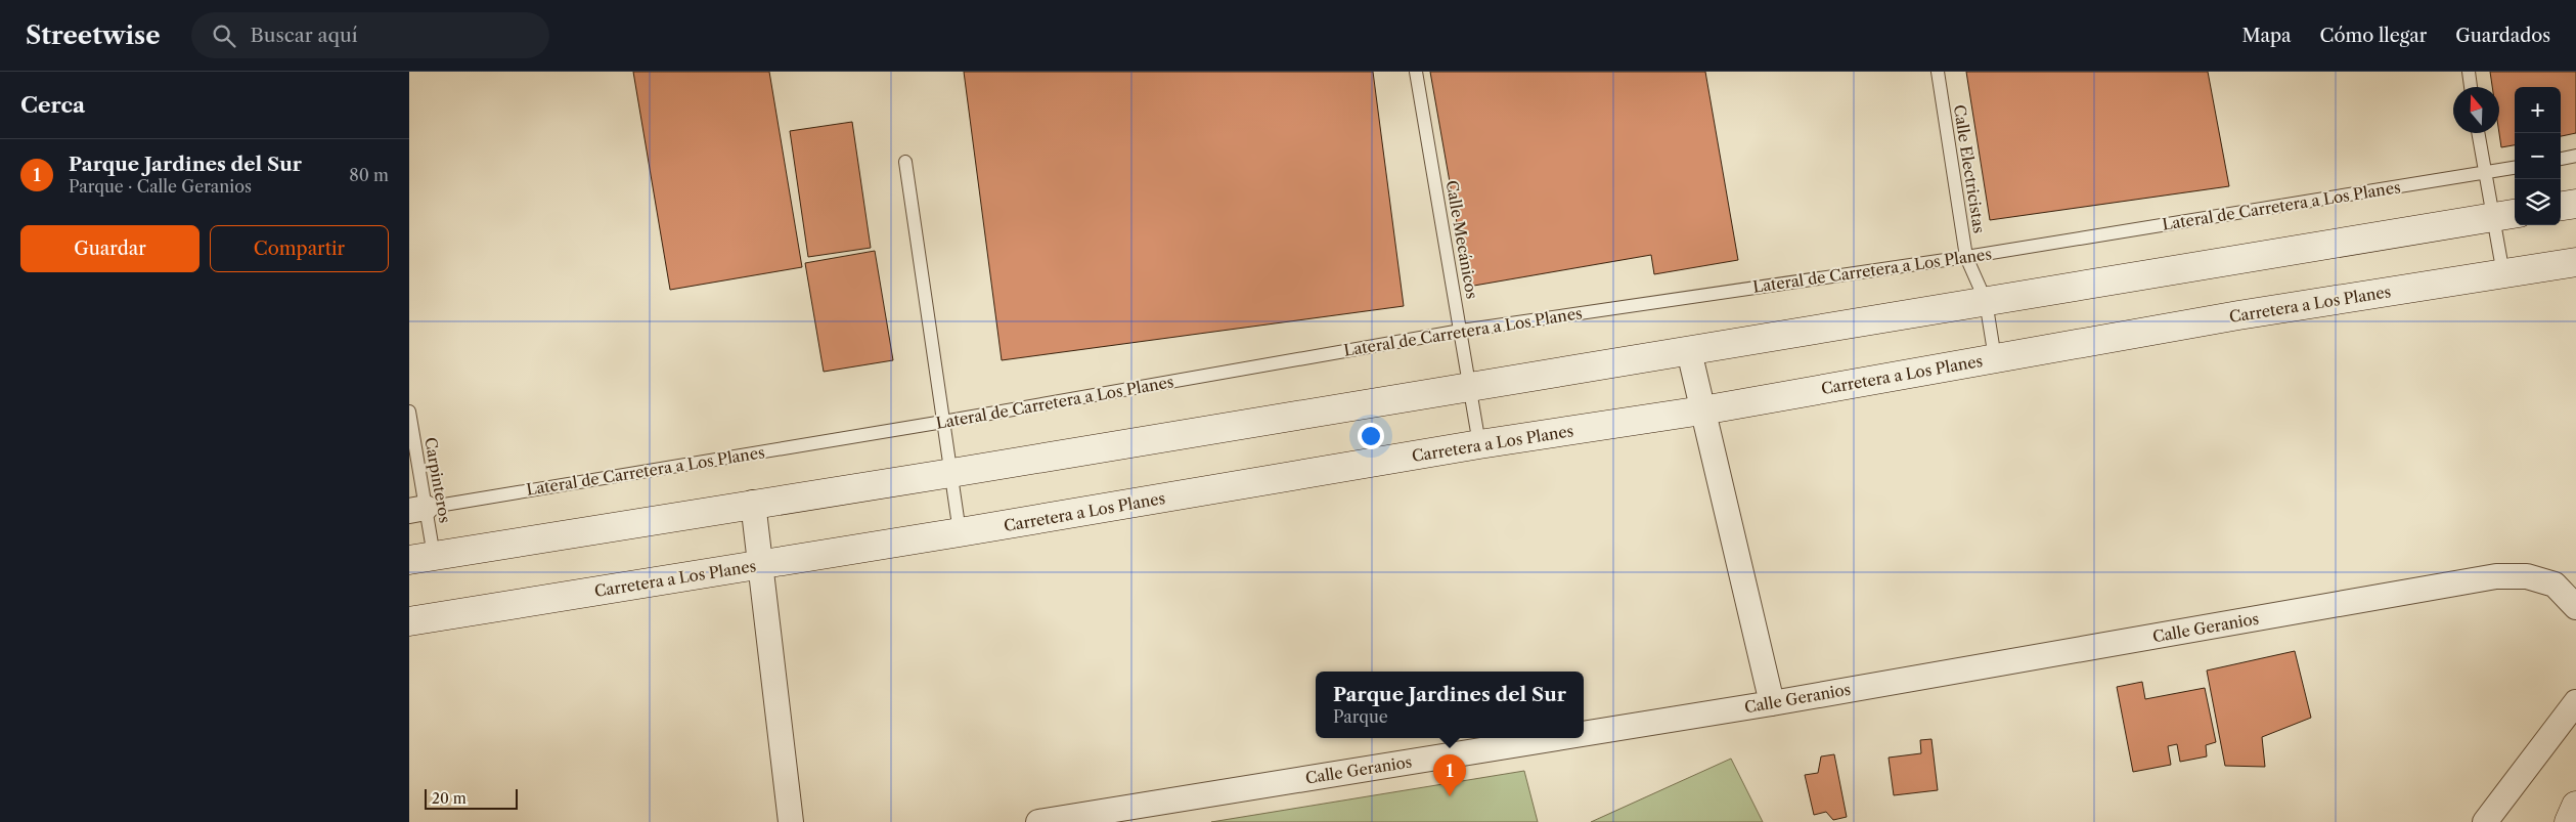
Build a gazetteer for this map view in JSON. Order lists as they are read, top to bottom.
{
  "streets": {
    "main road": ["Carretera a Los Planes"],
    "street": ["Calle Geranios"],
    "lane": [
      "Calle Electricistas",
      "Lateral de Carretera a Los Planes",
      "Calle Mecánicos",
      "Carpinteros"
    ]
  },
  "crossings": [
    ["Calle Electricistas", "Lateral de Carretera a Los Planes"],
    ["Calle Electricistas", "Carretera a Los Planes"],
    ["Lateral de Carretera a Los Planes", "Calle Mecánicos"],
    ["Lateral de Carretera a Los Planes", "Carpinteros"],
    ["Calle Mecánicos", "Carretera a Los Planes"]
  ],
  "scale_bar": "20 m",
  "north": "top",
  "page": {
    "header": "Streetwise",
    "search": "Buscar aquí",
    "nav": ["Mapa", "Cómo llegar", "Guardados"],
    "heading": "Cerca",
    "map_buttons": ["+", "−"],
    "list": [
      {
        "mark": "1",
        "name": "Parque Jardines del Sur",
        "note": "Parque · Calle Geranios",
        "value": "80 m"
      }
    ],
    "buttons": ["Guardar", "Compartir"],
    "popup": ["Parque Jardines del Sur", "Parque"],
    "pins": "1",
    "scale": "20 m"
  }
}
